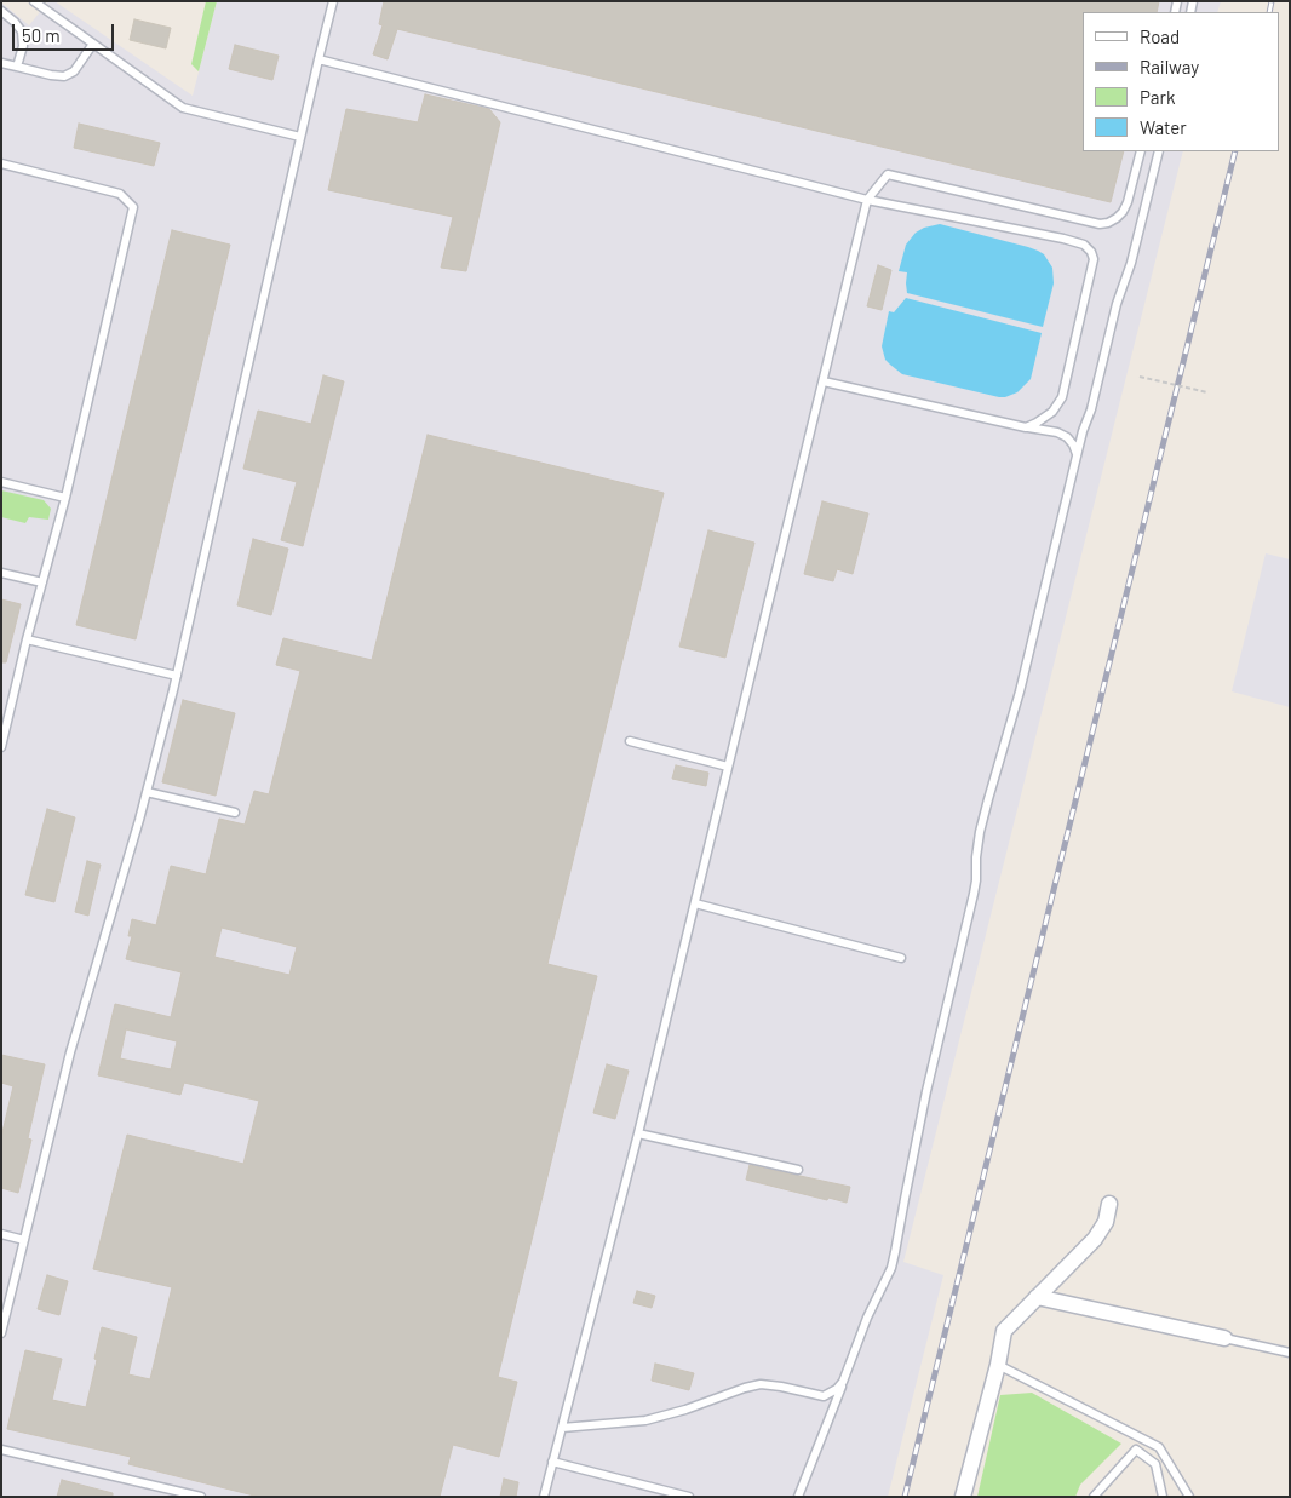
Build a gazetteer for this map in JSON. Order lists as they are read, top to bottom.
{
  "legend": [
    "Road",
    "Railway",
    "Park",
    "Water"
  ],
  "scale_bar": "50 m"
}
